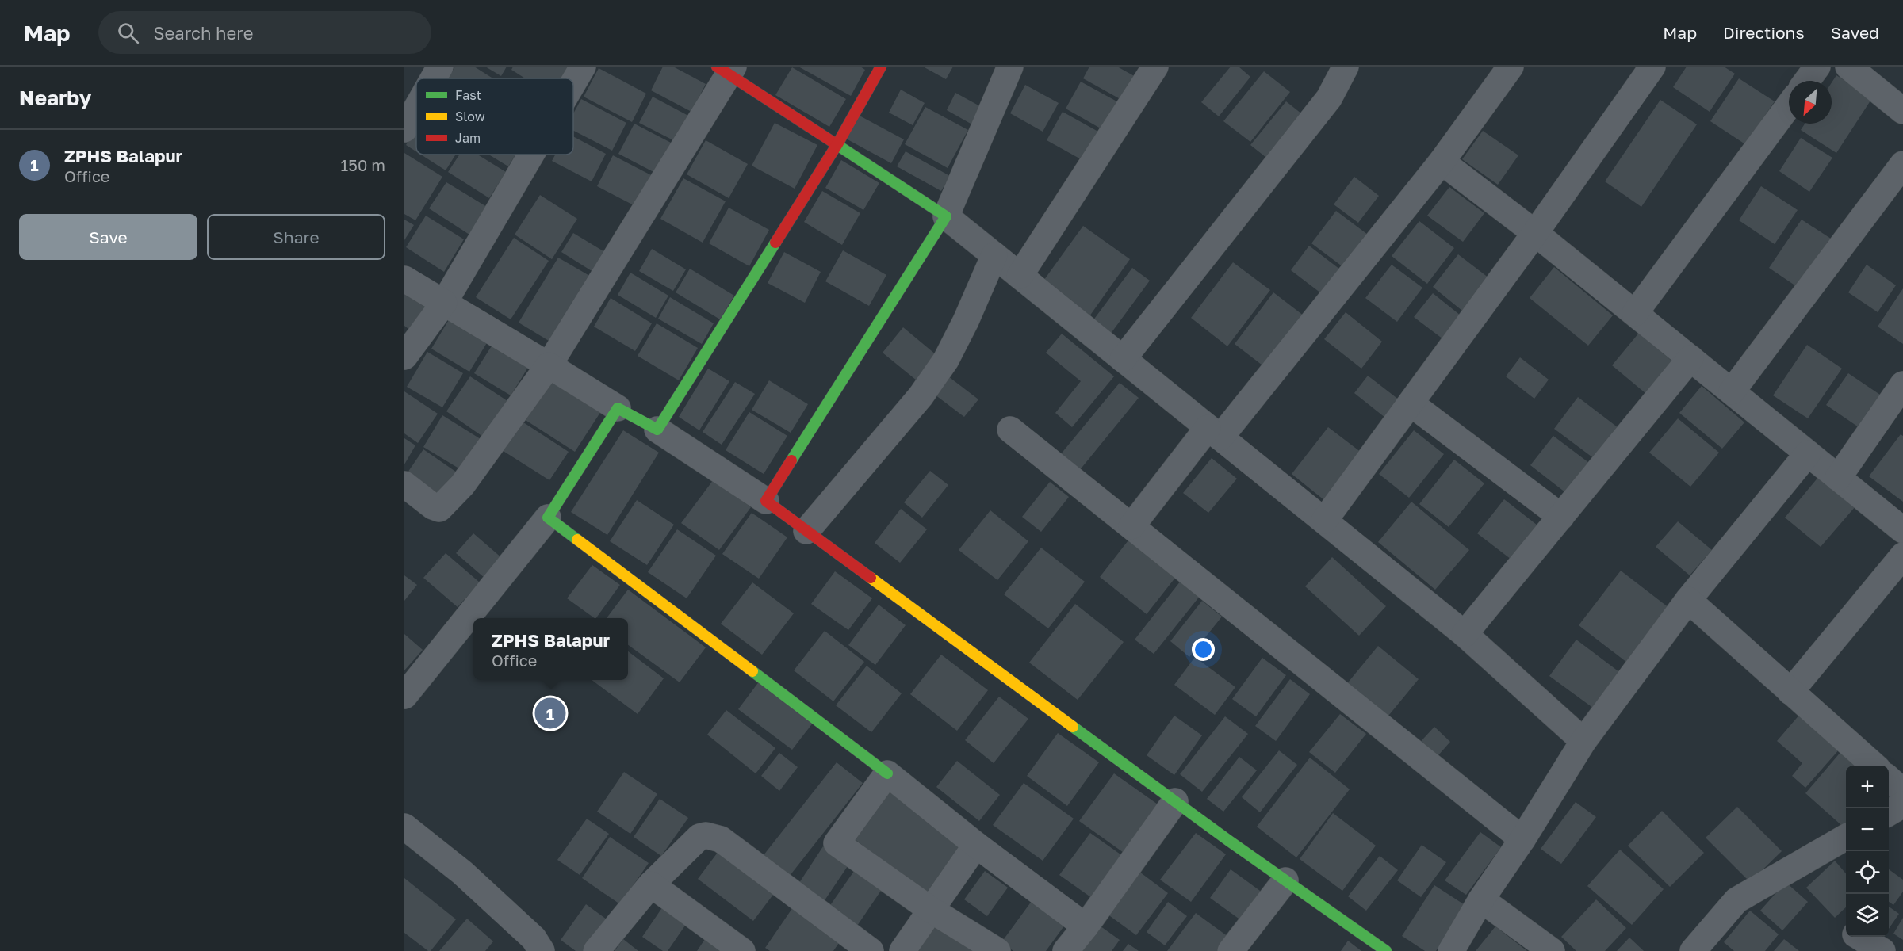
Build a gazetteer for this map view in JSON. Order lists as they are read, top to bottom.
{
  "legend": ["Fast", "Slow", "Jam"],
  "north": "bottom left",
  "page": {
    "header": "Map",
    "search": "Search here",
    "nav": ["Map", "Directions", "Saved"],
    "heading": "Nearby",
    "list": [
      {
        "mark": "1",
        "name": "ZPHS Balapur",
        "note": "Office",
        "value": "150 m"
      }
    ],
    "buttons": ["Save", "Share"],
    "popup": ["ZPHS Balapur", "Office"],
    "pins": "1",
    "map_buttons": ["+", "−"]
  }
}
